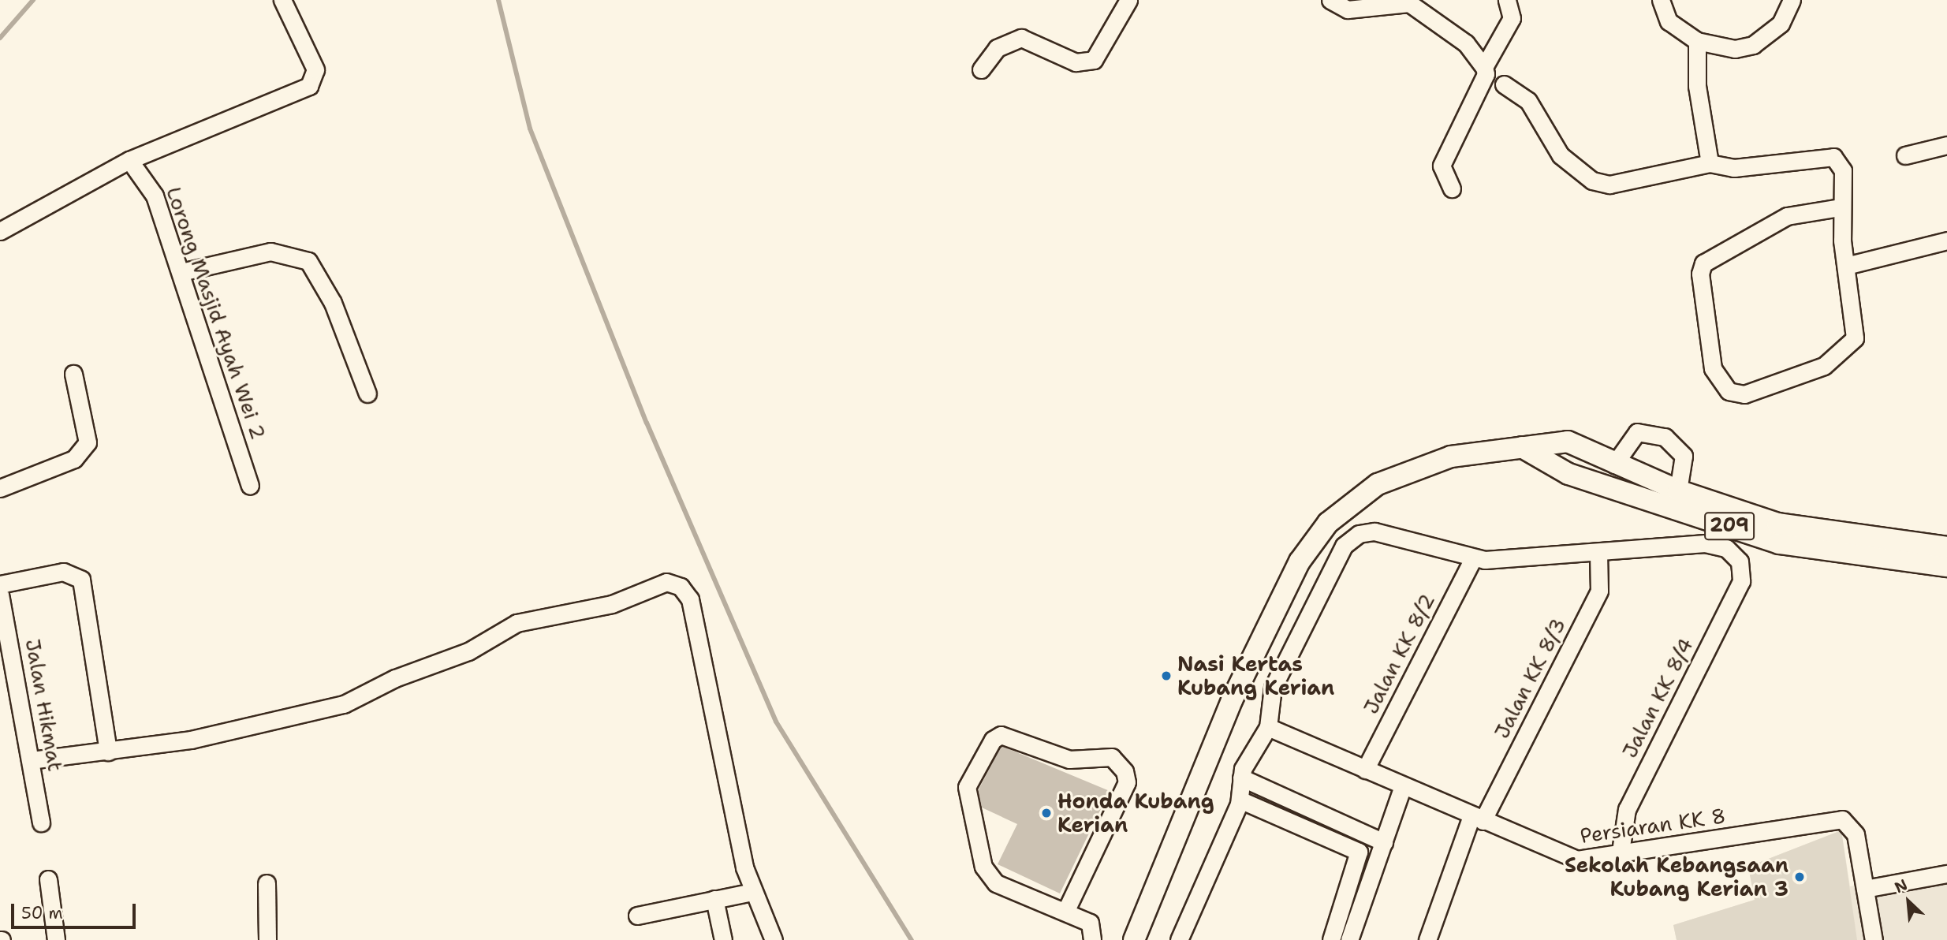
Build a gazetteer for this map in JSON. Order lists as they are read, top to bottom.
{
  "streets": {
    "main road": ["209"],
    "street": [
      "Lorong Masjid Ayah Wei 2",
      "Jalan KK 8/2",
      "Jalan KK 8/3",
      "Jalan KK 8/4",
      "Jalan Hikmat",
      "Persiaran KK 8"
    ]
  },
  "crossings": [
    ["Jalan KK 8/2", "Persiaran KK 8"],
    ["Jalan KK 8/3", "Jalan KK 8/4"],
    ["Jalan KK 8/3", "Persiaran KK 8"],
    ["Jalan KK 8/4", "Persiaran KK 8"]
  ],
  "places": ["Nasi Kertas Kubang Kerian", "Honda Kubang Kerian", "Sekolah Kebangsaan Kubang Kerian 3"],
  "scale_bar": "50 m",
  "north": "top left"
}
